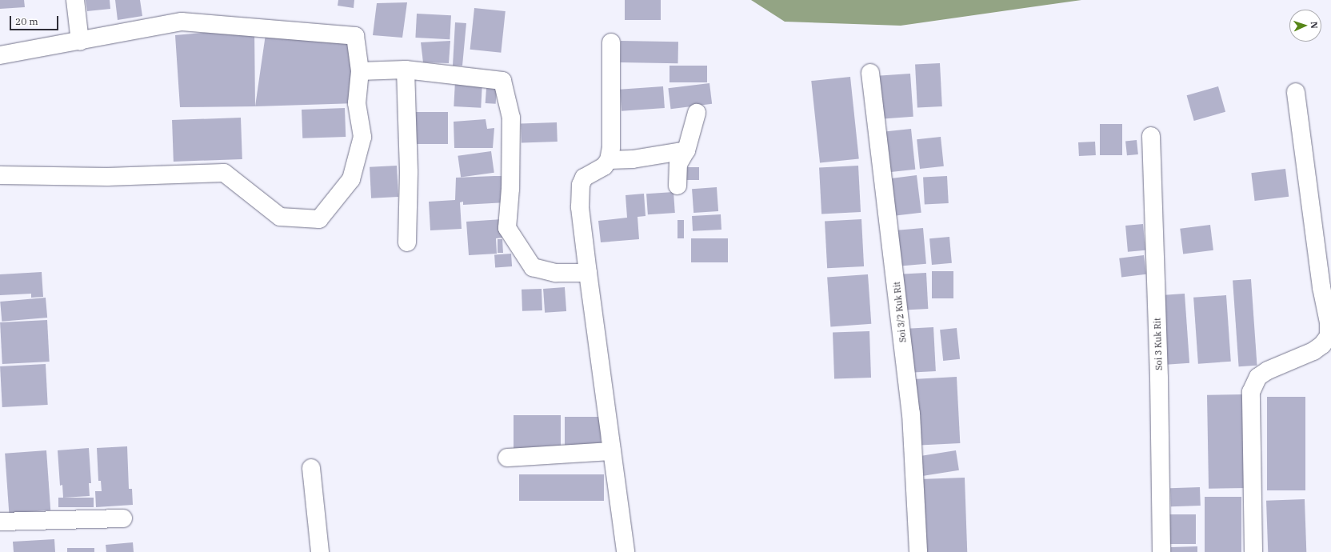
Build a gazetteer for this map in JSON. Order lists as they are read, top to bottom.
{
  "streets": {
    "street": ["Soi 3/2 Kuk Rit", "Soi 3 Kuk Rit"]
  },
  "scale_bar": "20 m",
  "north": "right"
}
